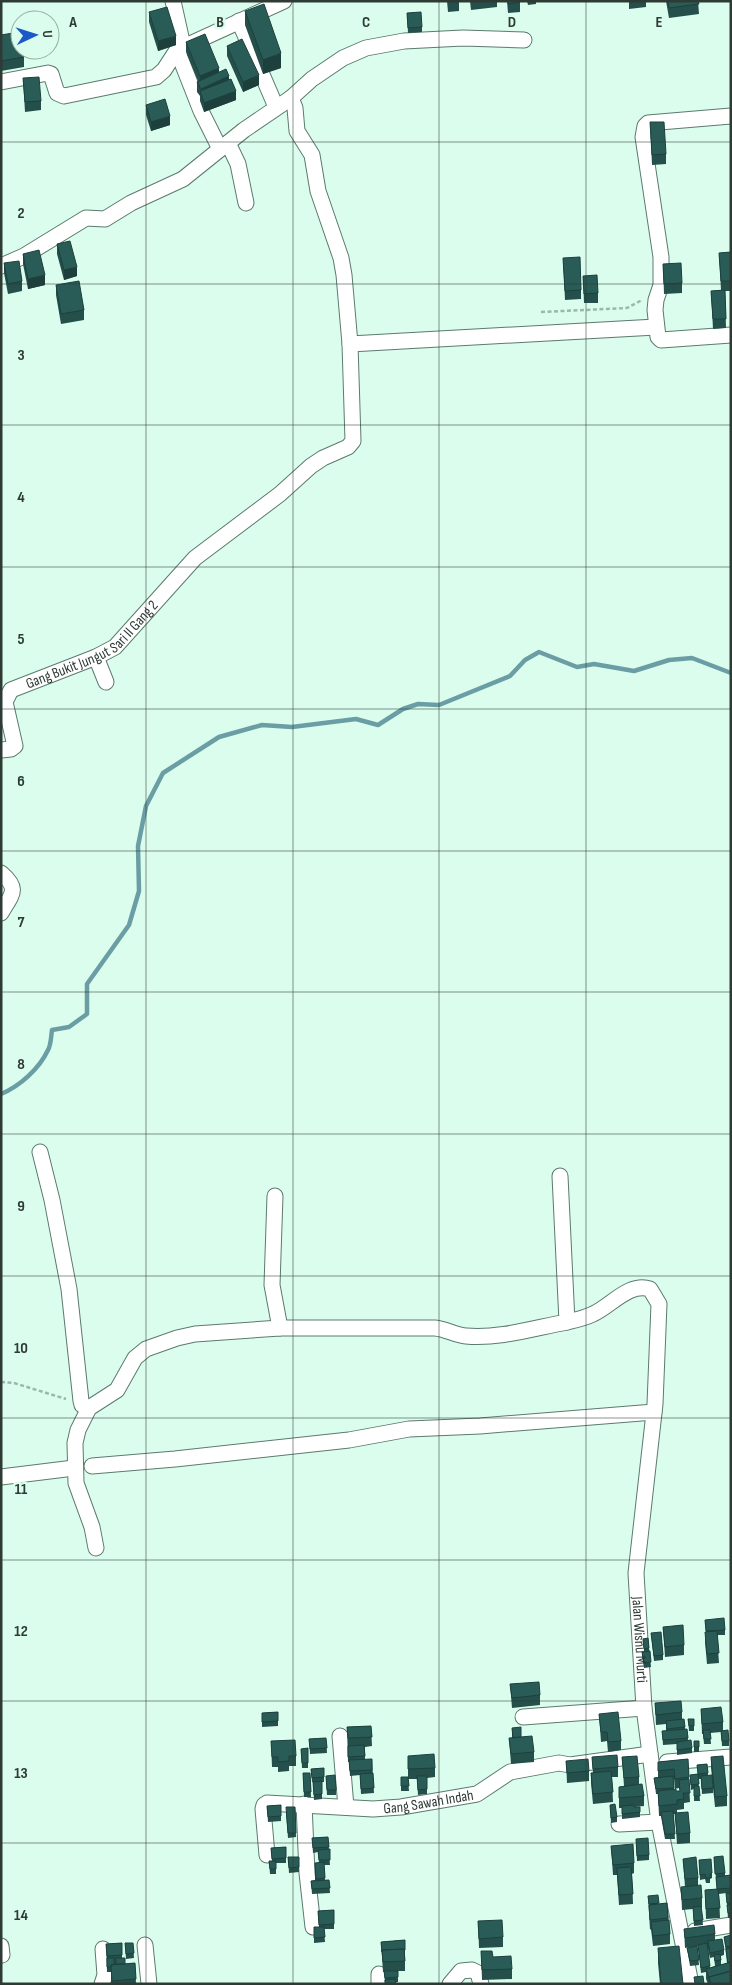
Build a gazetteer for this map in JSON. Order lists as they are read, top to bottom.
{
  "streets": {
    "street": ["Gang Bukit Jungut Sari II Gang 2", "Jalan Wisnu Murti", "Gang Sawah Indah"]
  },
  "crossings": [
    ["Jalan Wisnu Murti", "Gang Sawah Indah"]
  ],
  "north": "right",
  "grid": {
    "columns": [
      "A",
      "B",
      "C",
      "D",
      "E"
    ],
    "rows": [
      "2",
      "3",
      "4",
      "5",
      "6",
      "7",
      "8",
      "9",
      "10",
      "11",
      "12",
      "13",
      "14"
    ]
  }
}
